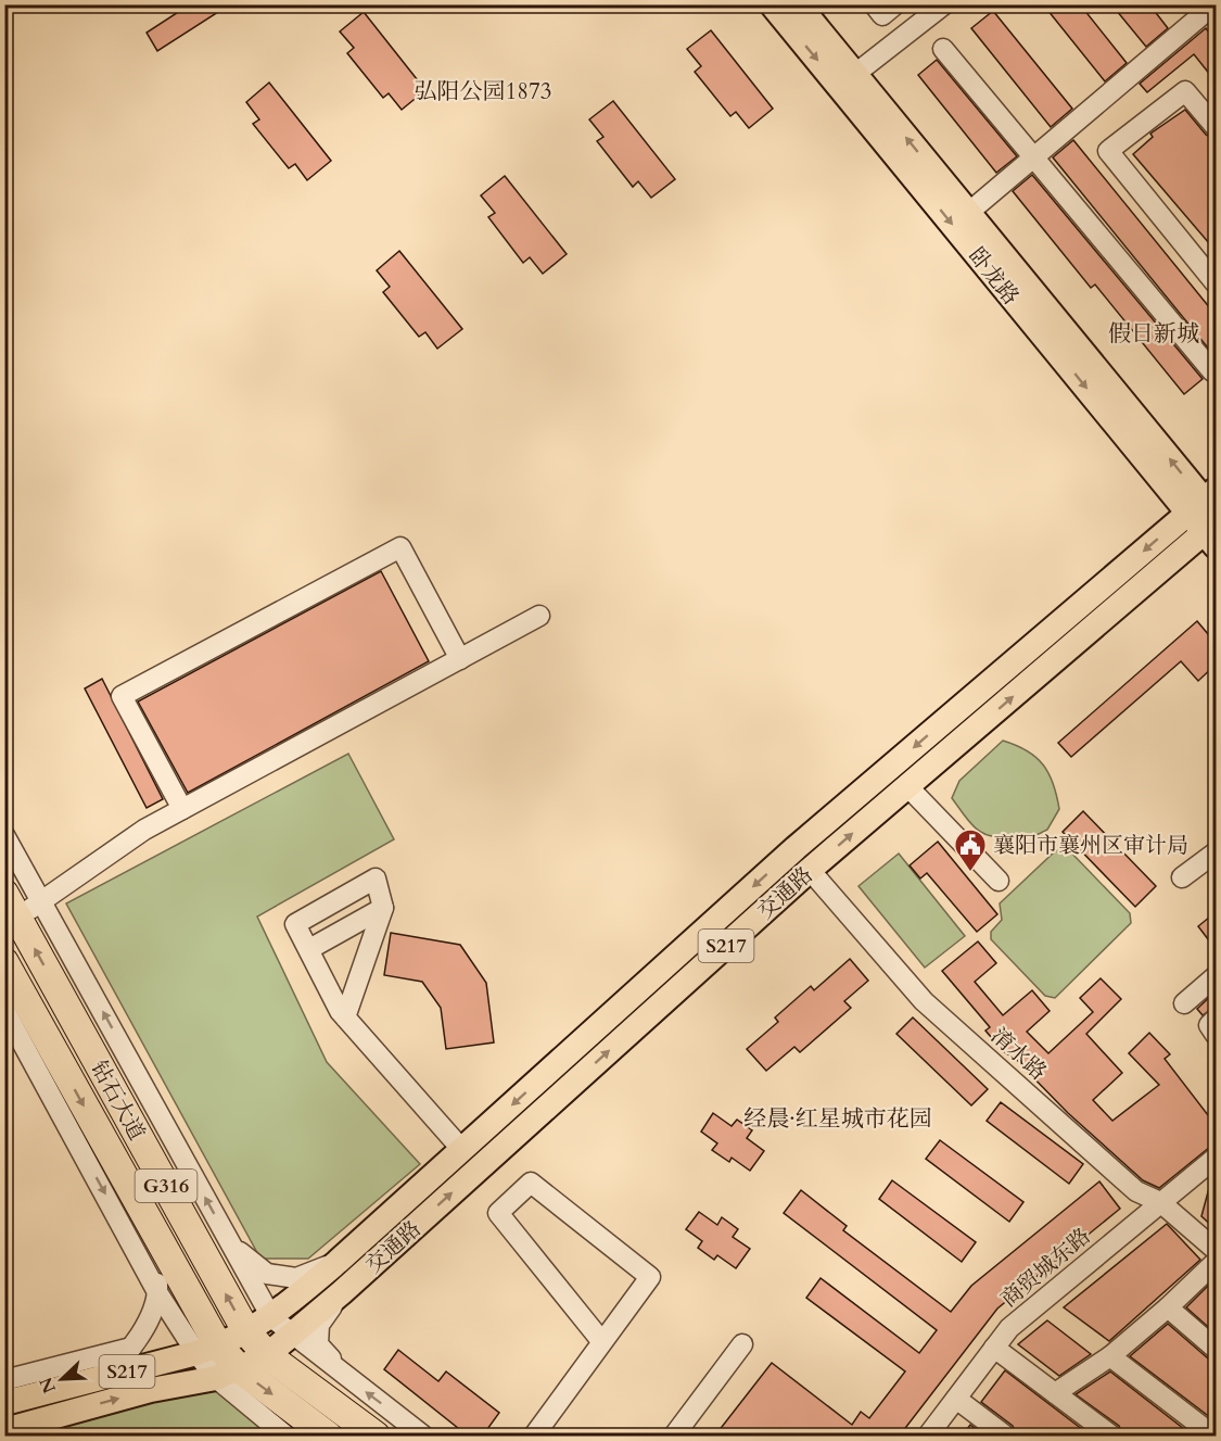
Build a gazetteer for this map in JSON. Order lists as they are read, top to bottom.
{
  "streets": {
    "highway": ["钻石大道", "G316"],
    "main road": ["卧龙路", "交通路", "S217"],
    "street": ["淯水路", "商贸城东路"]
  },
  "crossings": [
    ["卧龙路", "交通路"],
    ["交通路", "S217"],
    ["交通路", "淯水路"],
    ["交通路", "钻石大道"],
    ["S217", "钻石大道"],
    ["淯水路", "商贸城东路"]
  ],
  "districts": ["弘阳公园1873", "假日新城", "经晨·红星城市花园"],
  "places": {
    "public building": ["襄阳市襄州区审计局"]
  },
  "north": "bottom left"
}
